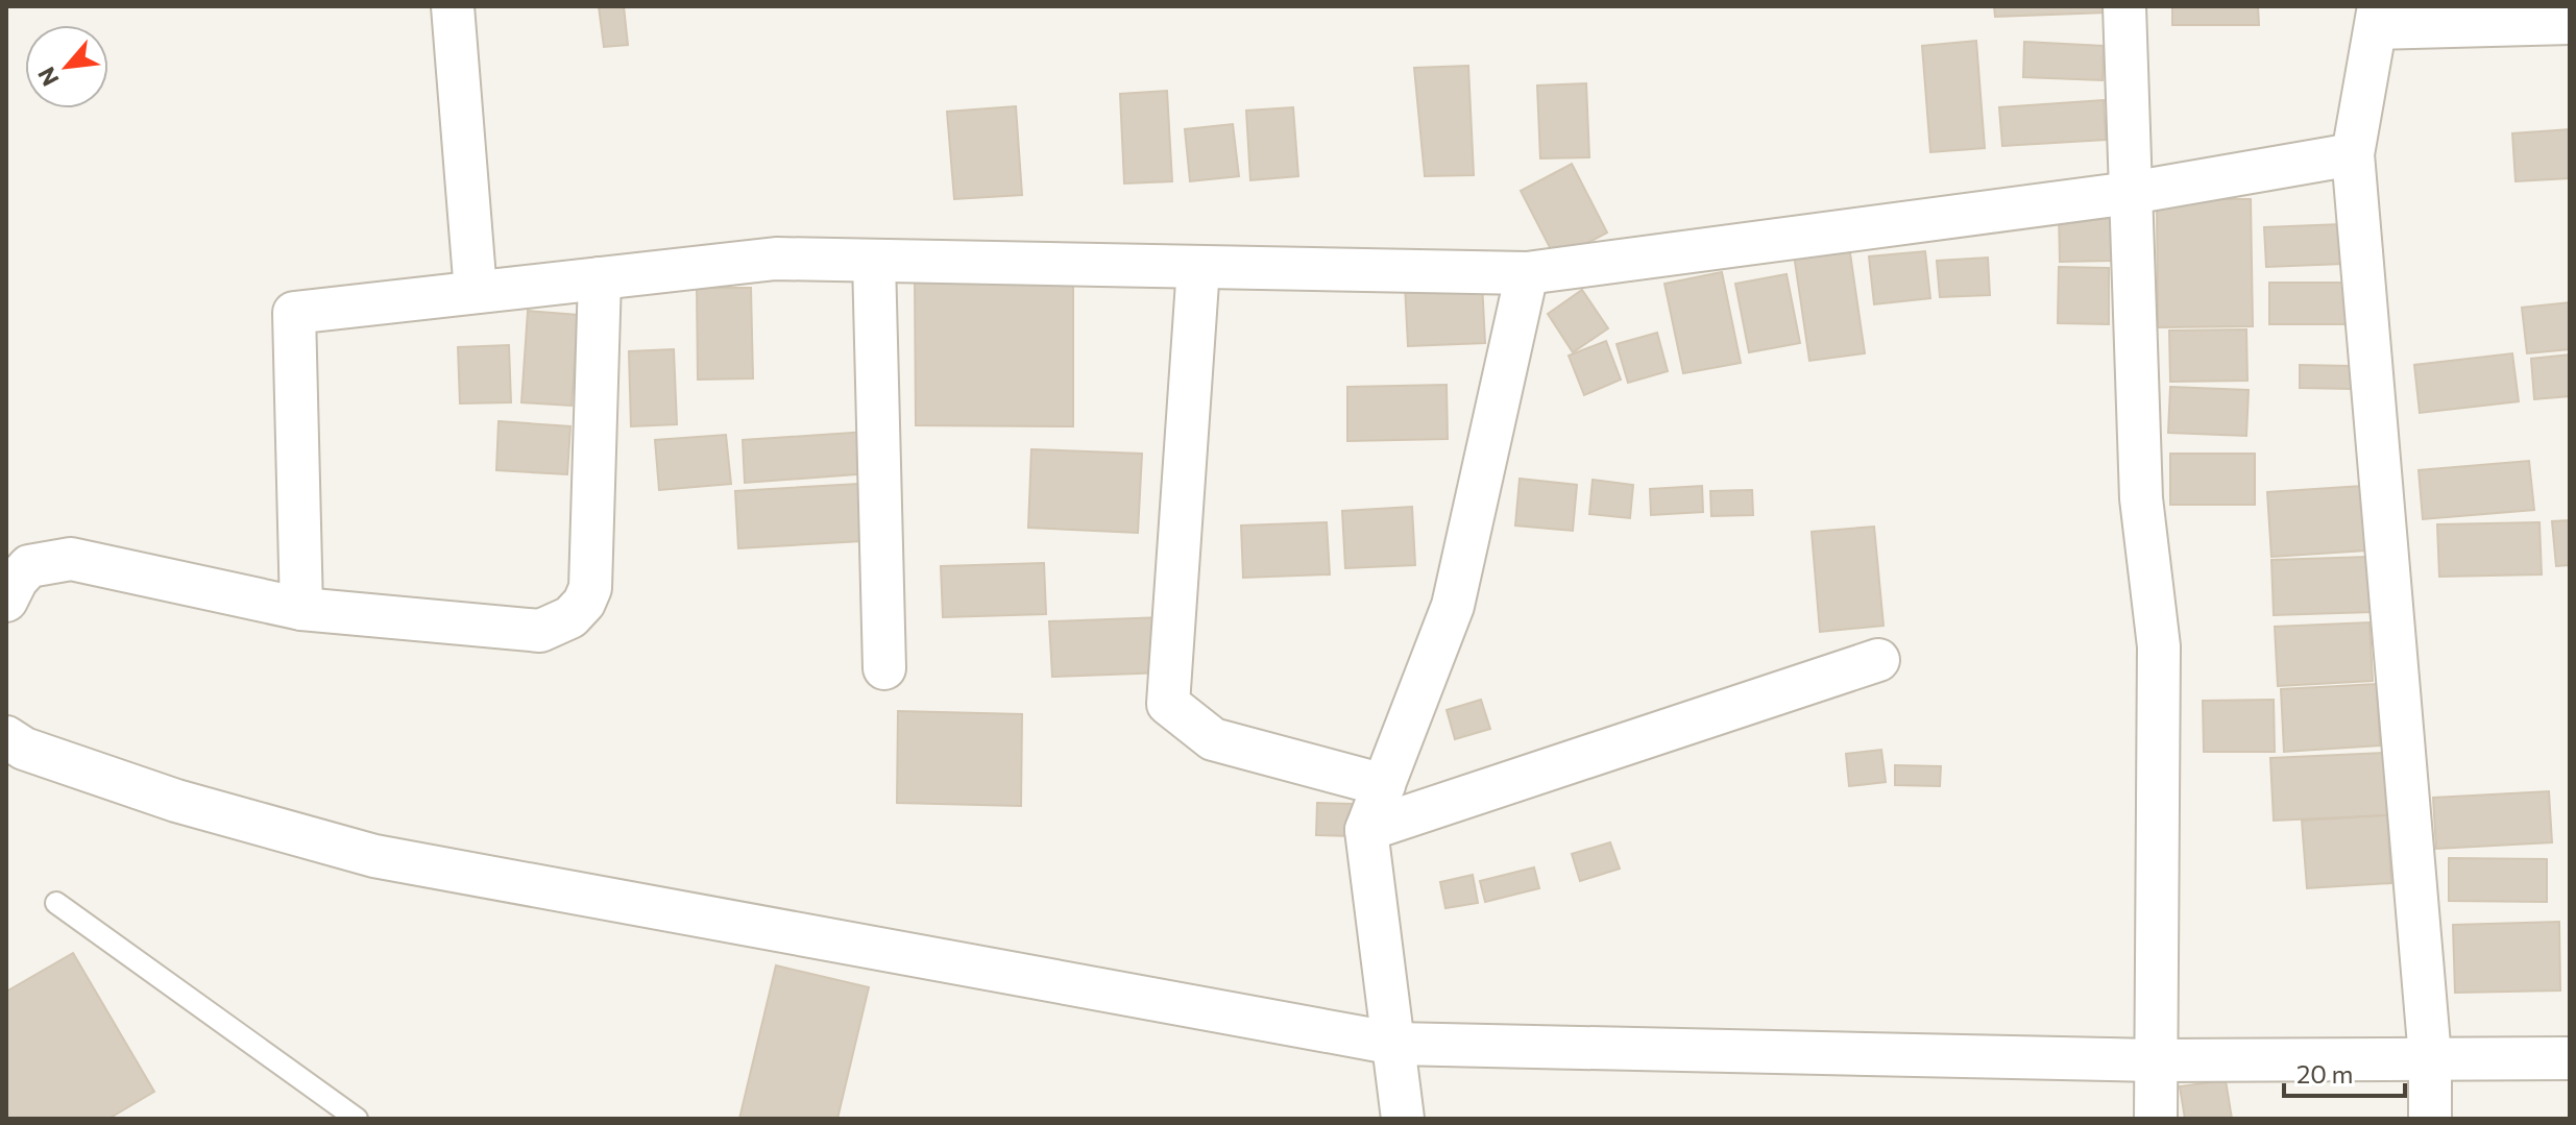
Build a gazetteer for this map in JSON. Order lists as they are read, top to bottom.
{
  "scale_bar": "20 m",
  "north": "bottom left"
}
